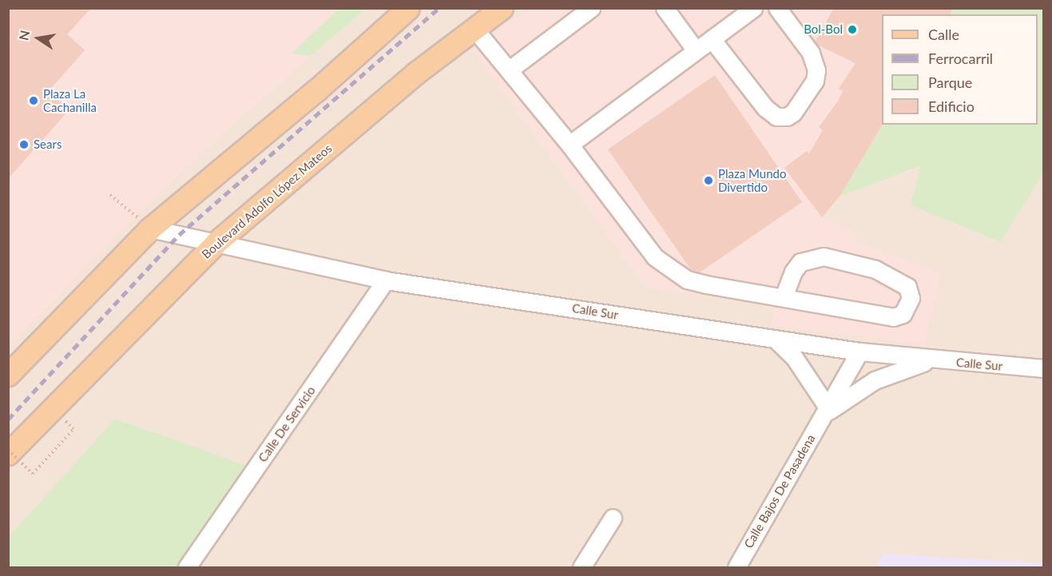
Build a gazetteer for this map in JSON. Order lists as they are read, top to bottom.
{
  "streets": {
    "main road": ["Boulevard Adolfo López Mateos"],
    "street": ["Calle Sur", "Calle De Servicio", "Calle Bajos De Pasadena"]
  },
  "crossings": [
    ["Boulevard Adolfo López Mateos", "Calle Sur"],
    ["Calle Sur", "Calle De Servicio"],
    ["Calle Sur", "Calle Bajos De Pasadena"]
  ],
  "places": [
    "Bol-Bol",
    "Plaza La Cachanilla",
    "Sears",
    "Plaza Mundo Divertido"
  ],
  "legend": [
    "Calle",
    "Ferrocarril",
    "Parque",
    "Edificio"
  ],
  "north": "left"
}
